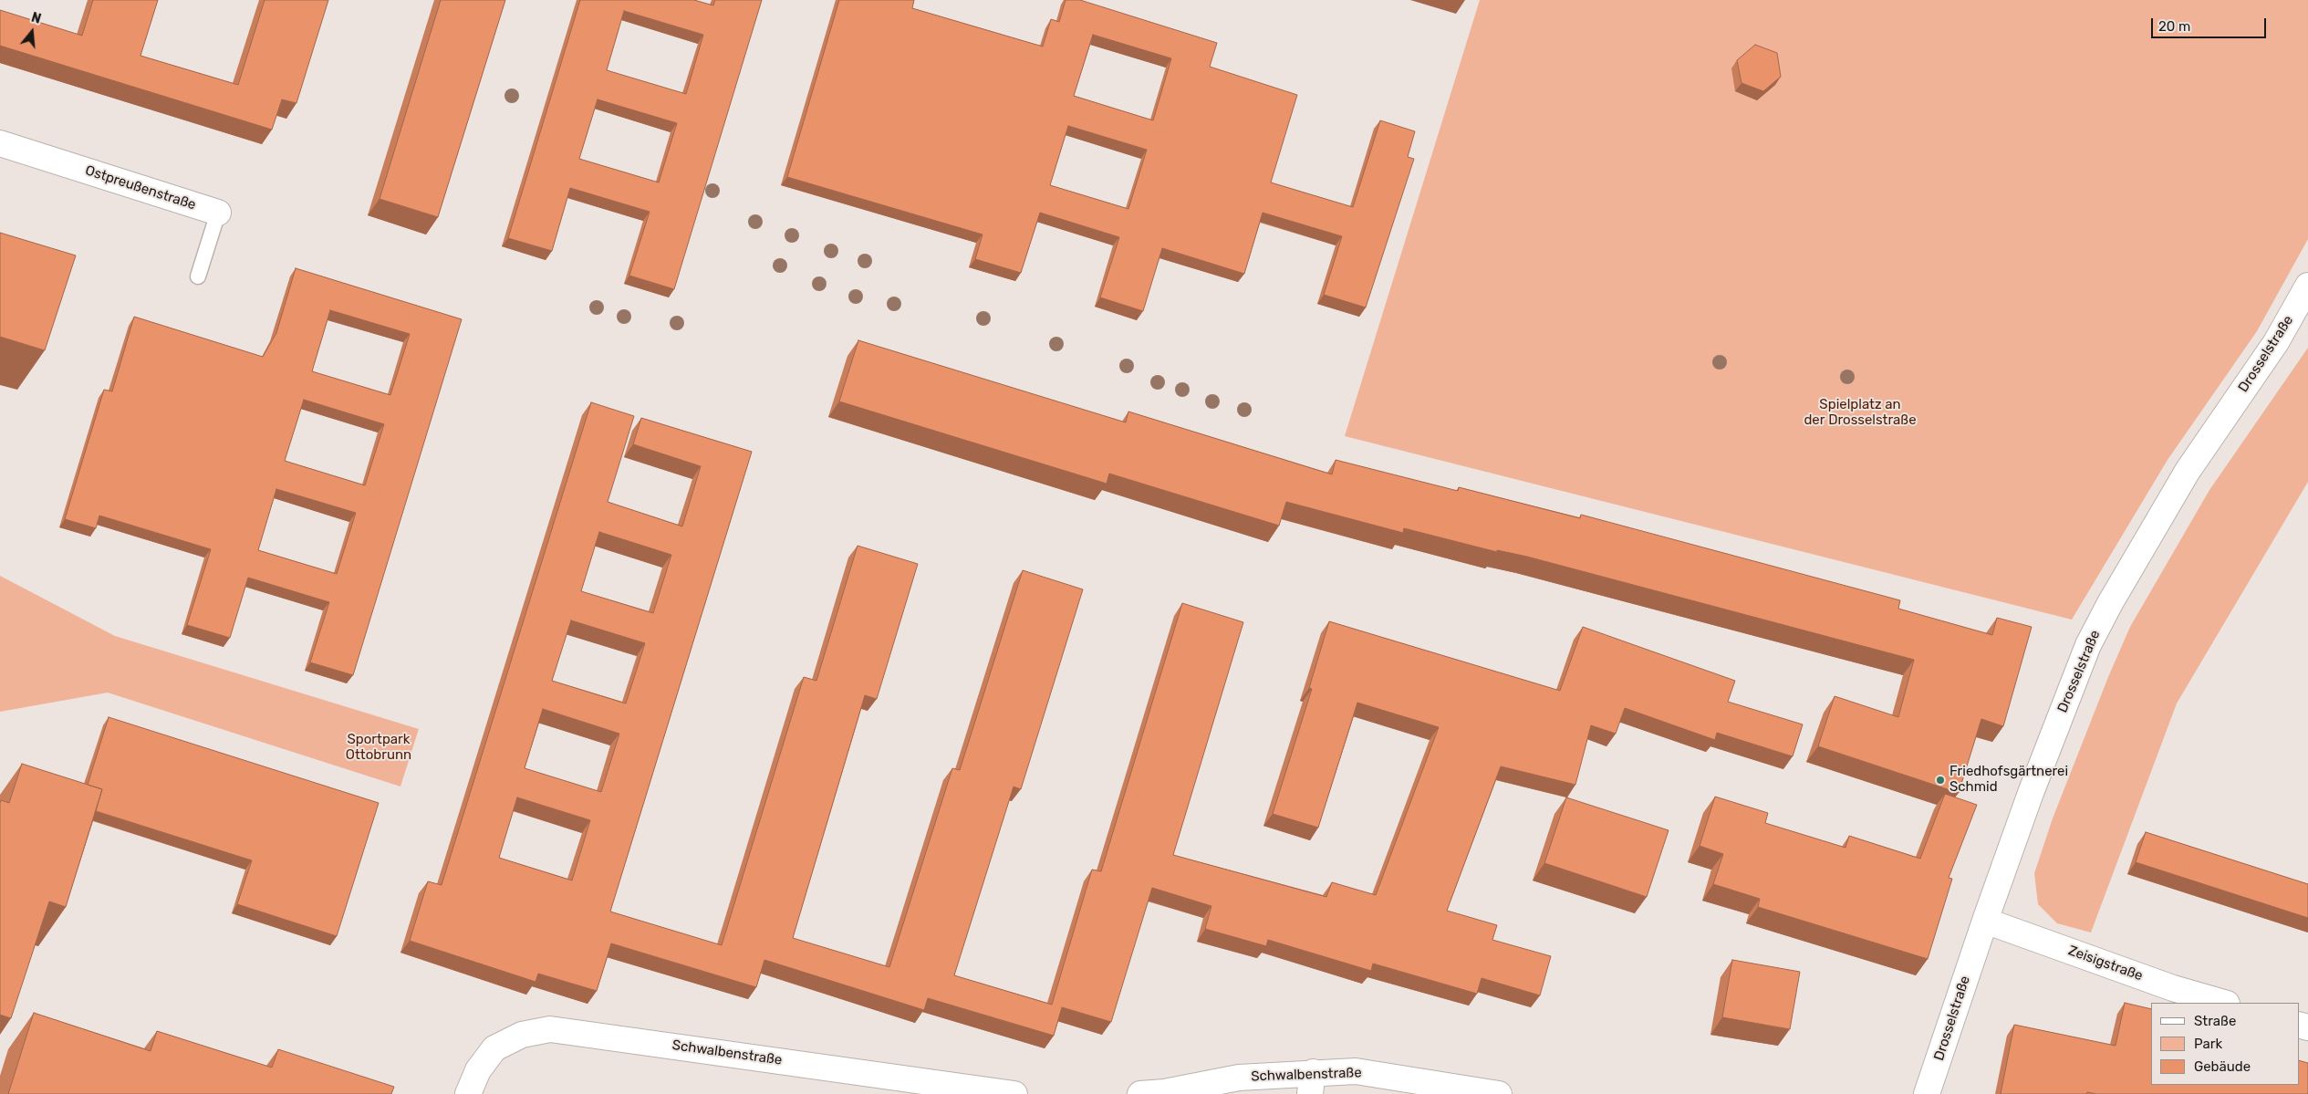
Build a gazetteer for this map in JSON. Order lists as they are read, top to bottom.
{
  "streets": {
    "street": [
      "Ostpreußenstraße",
      "Drosselstraße",
      "Zeisigstraße",
      "Schwalbenstraße"
    ]
  },
  "crossings": [
    ["Drosselstraße", "Zeisigstraße"]
  ],
  "parks": ["Spielplatz an der Drosselstraße", "Sportpark Ottobrunn"],
  "places": ["Friedhofsgärtnerei Schmid"],
  "legend": ["Straße", "Park", "Gebäude"],
  "scale_bar": "20 m",
  "north": "top"
}
